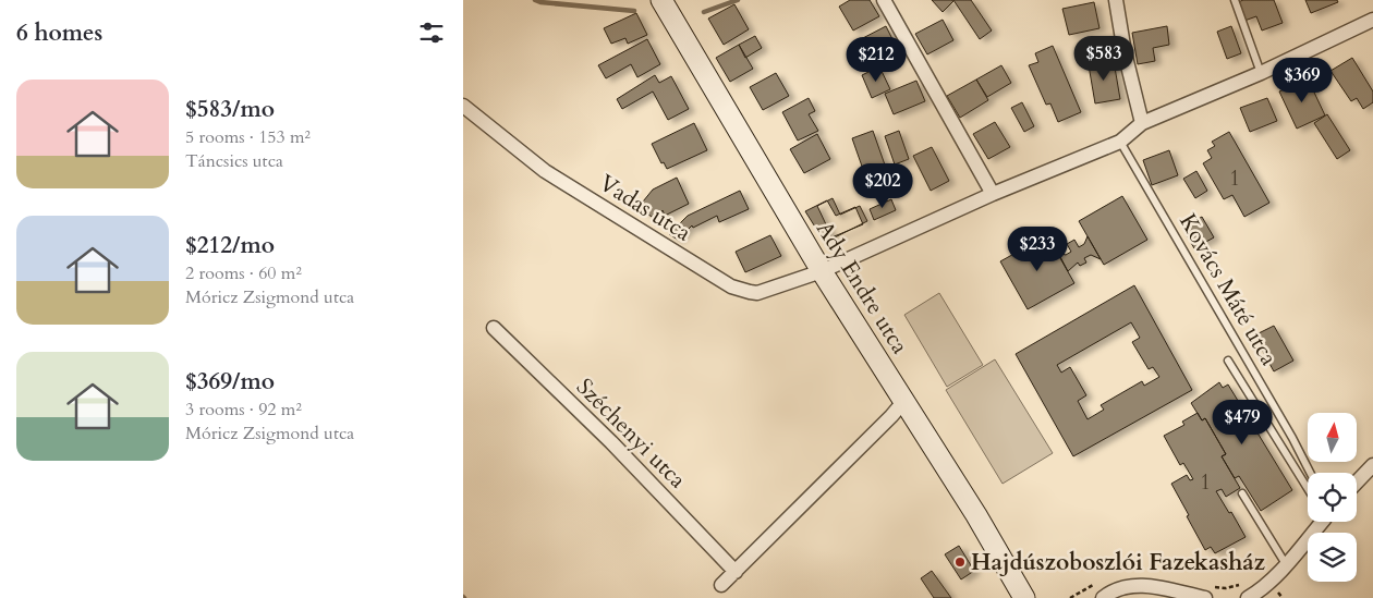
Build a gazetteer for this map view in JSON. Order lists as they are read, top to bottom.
{
  "streets": {
    "main road": ["Ady Endre utca"],
    "street": ["Vadas utca", "Széchenyi utca"],
    "lane": ["Kovács Máté utca"]
  },
  "crossings": [
    ["Vadas utca", "Ady Endre utca"],
    ["Vadas utca", "Kovács Máté utca"]
  ],
  "places": ["Hajdúszoboszlói Fazekasház"],
  "house_numbers": ["1", "1"],
  "north": "top",
  "page": {
    "heading": "6 homes",
    "price": [
      "$583",
      "$212",
      "$369",
      "$202",
      "$233",
      "$479"
    ],
    "list": [
      {
        "name": "$583/mo",
        "note": "5 rooms · 153 m² · Táncsics utca"
      },
      {
        "name": "$212/mo",
        "note": "2 rooms · 60 m² · Móricz Zsigmond utca"
      },
      {
        "name": "$369/mo",
        "note": "3 rooms · 92 m² · Móricz Zsigmond utca"
      }
    ]
  }
}
